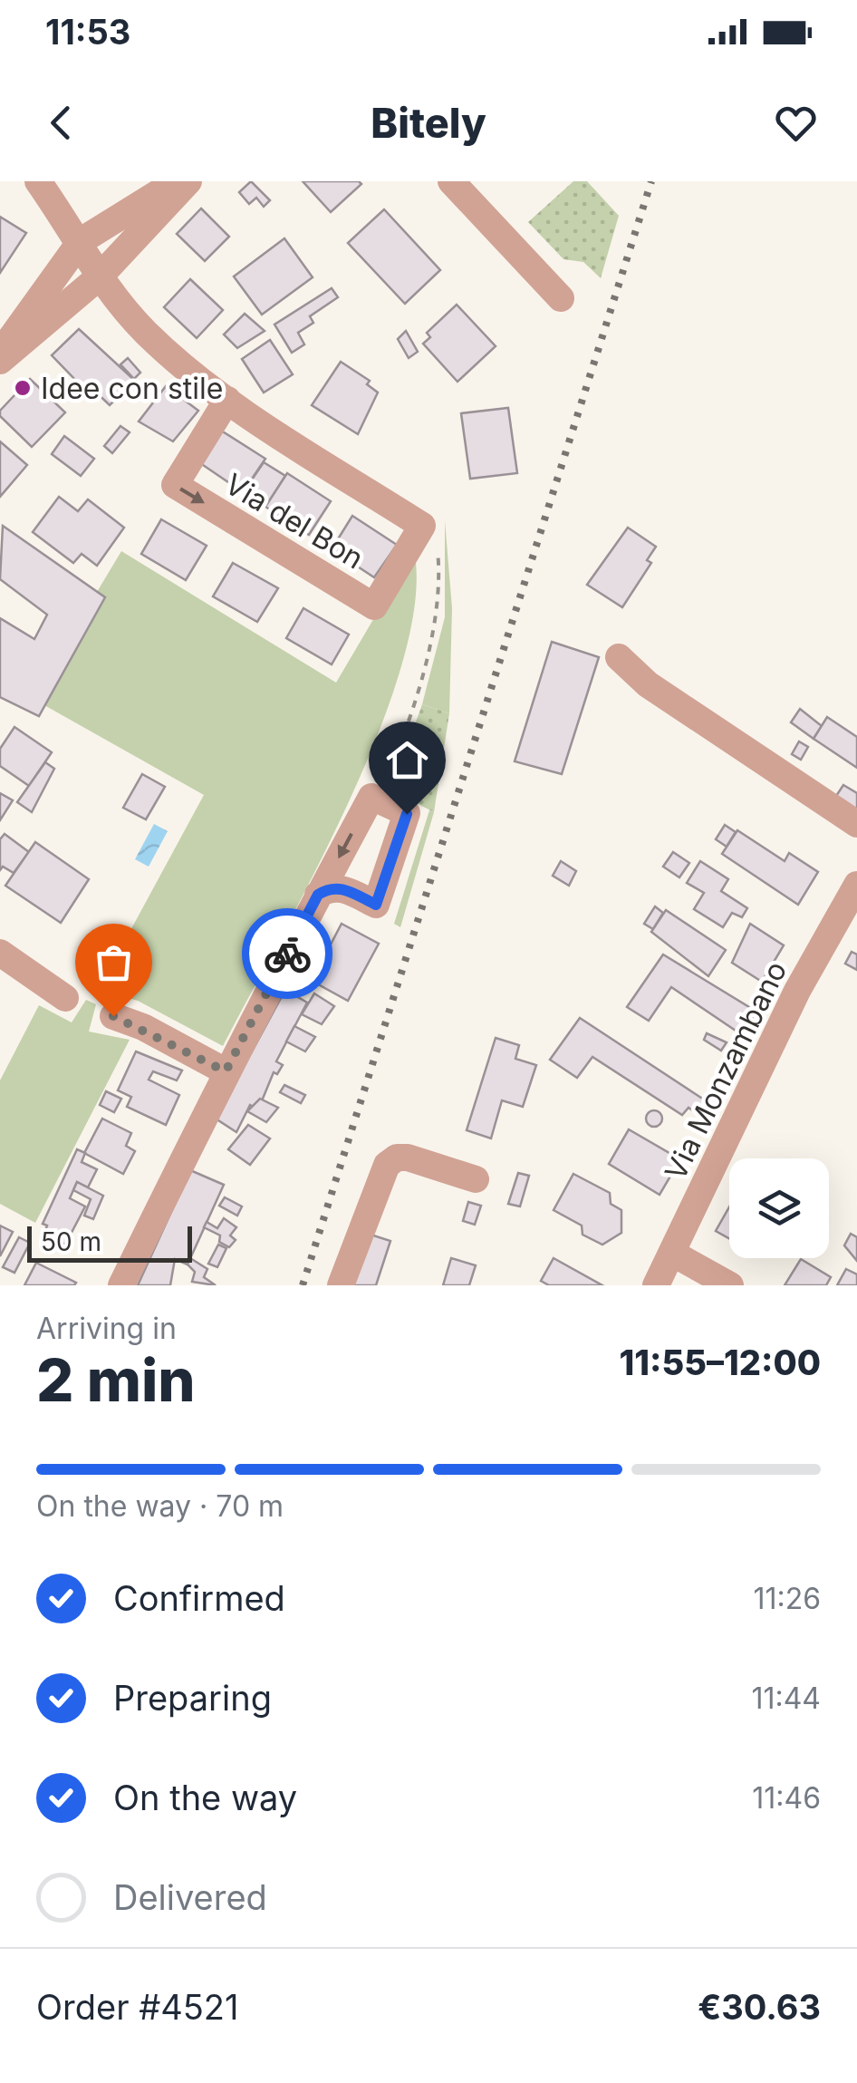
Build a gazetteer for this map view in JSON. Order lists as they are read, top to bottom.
{
  "streets": {
    "street": ["Via del Bon", "Via Monzambano"]
  },
  "places": ["Idee con stile"],
  "scale_bar": "50 m",
  "page": {
    "status": "11:53",
    "header": "Bitely",
    "scale": "50 m",
    "heading": ["2 min", "Arriving in", "11:55–12:00"],
    "panel": ["Order #4521", "€30.63"],
    "bar": "On the way · 70 m",
    "list": [
      ["Confirmed", "11:26"],
      ["Preparing", "11:44"],
      ["On the way", "11:46"],
      "Delivered"
    ]
  }
}
